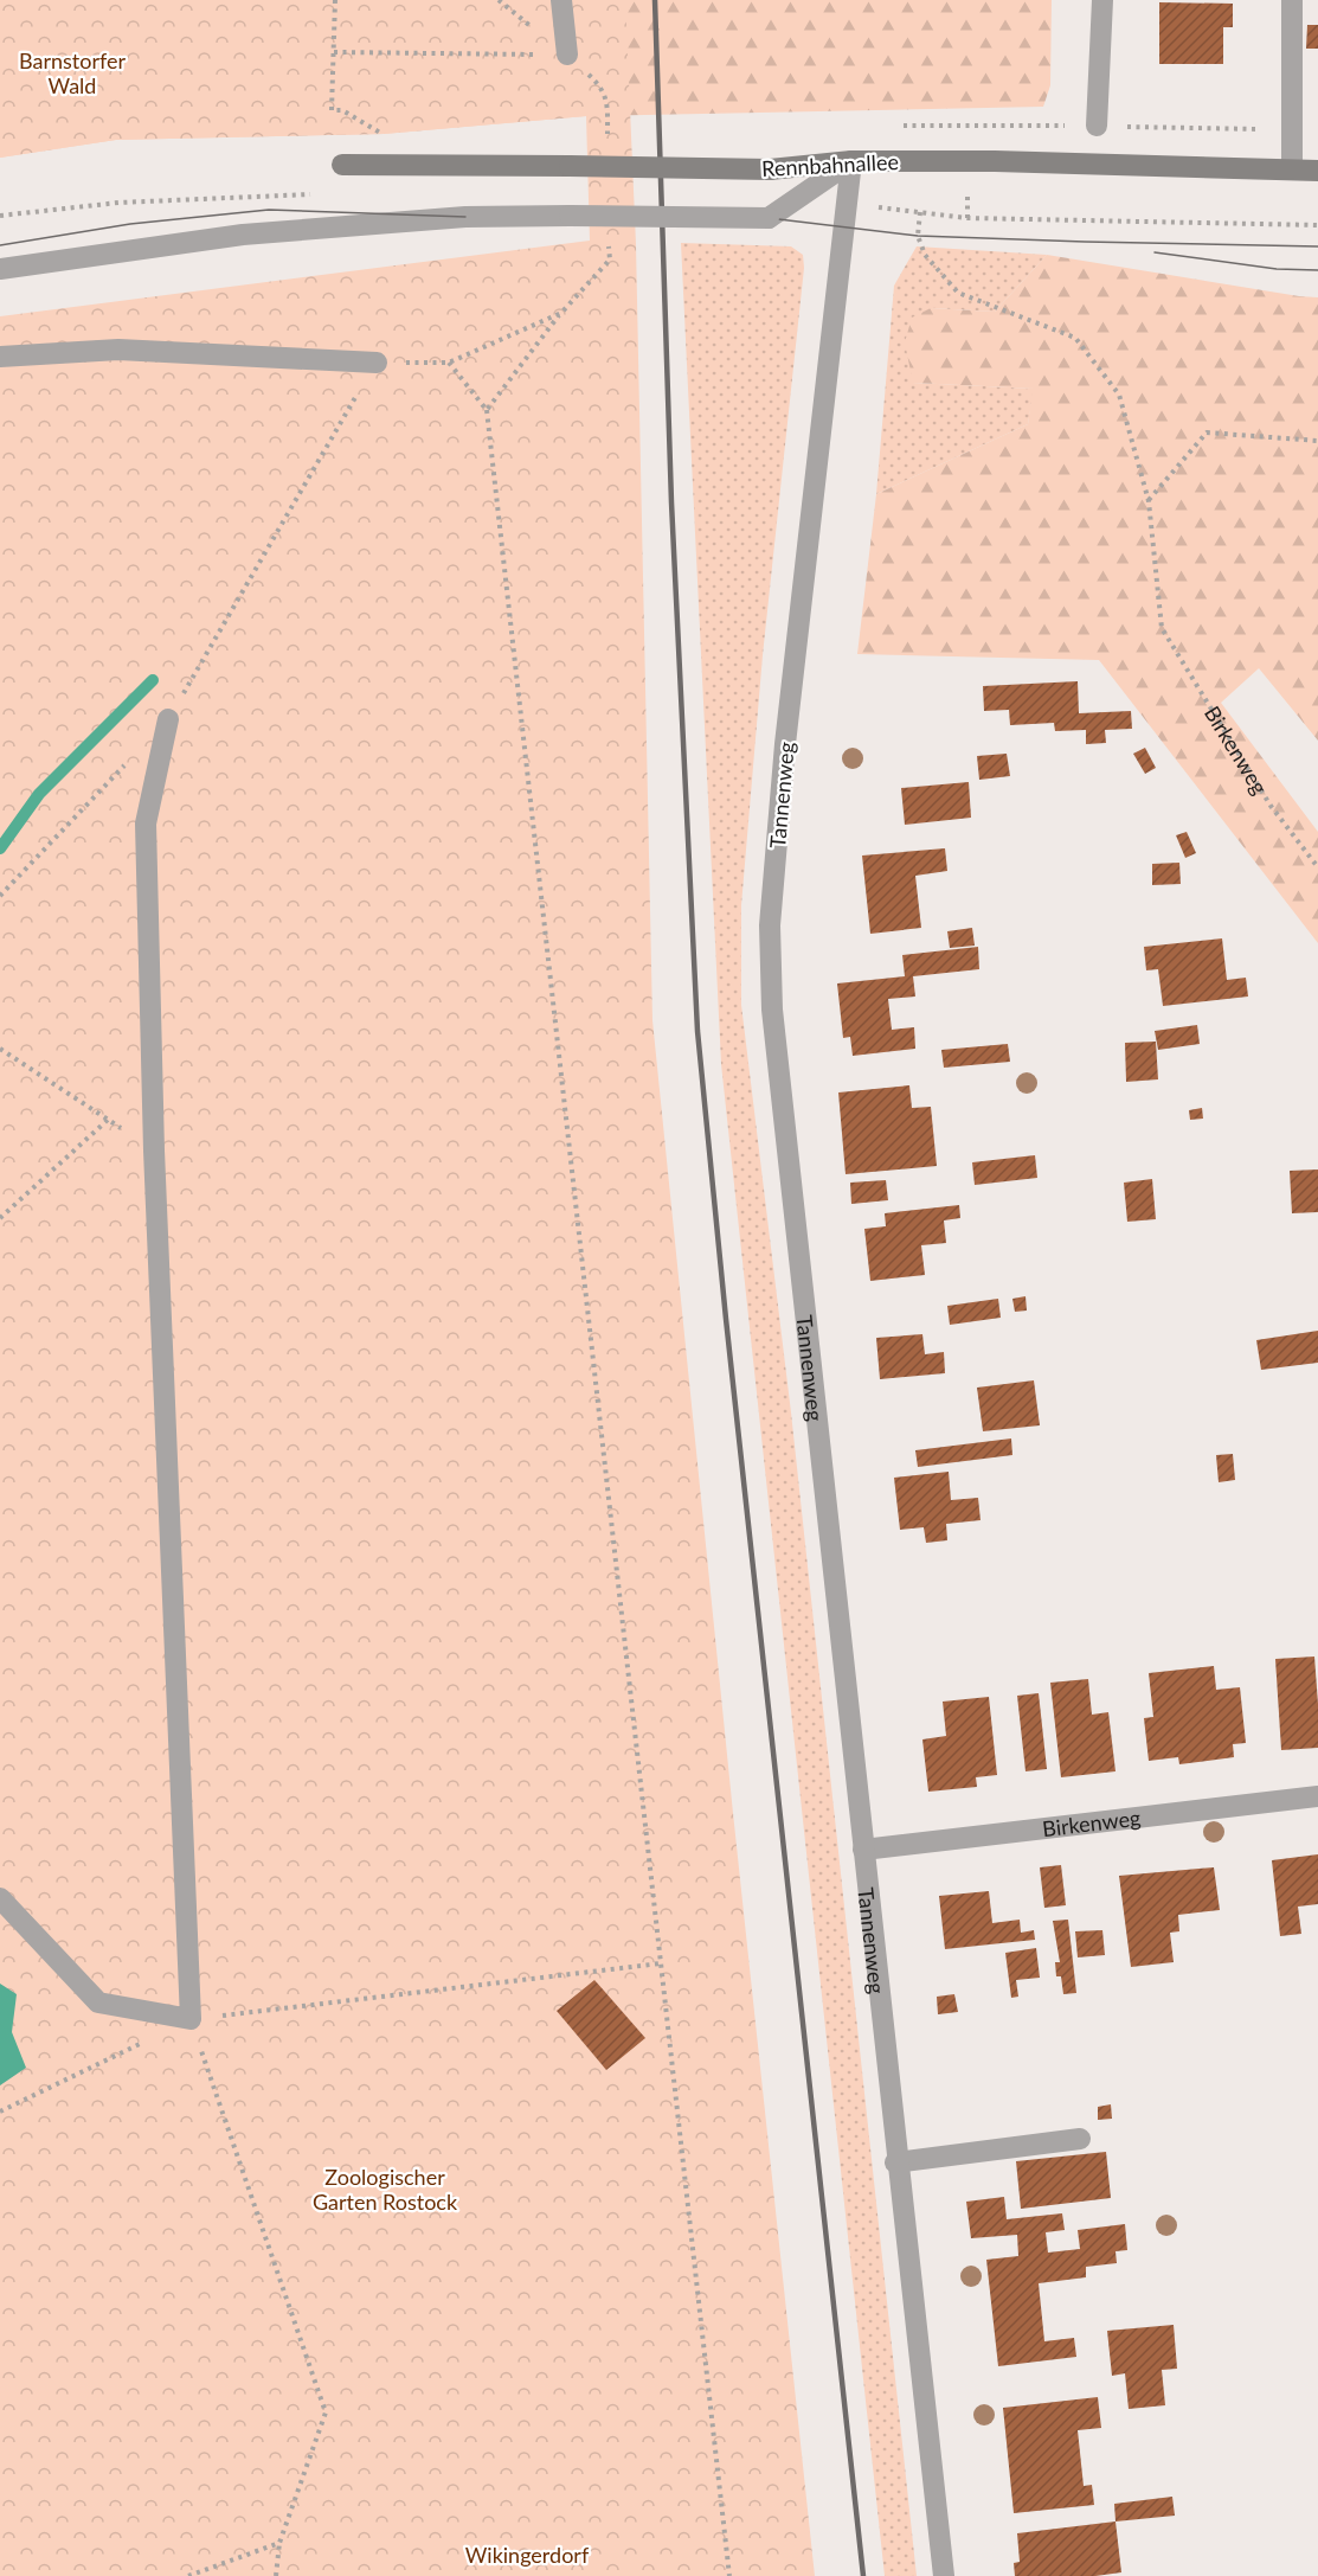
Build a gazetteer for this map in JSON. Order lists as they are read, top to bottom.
{
  "streets": {
    "main road": ["Rennbahnallee"],
    "street": ["Birkenweg", "Tannenweg"]
  },
  "crossings": [
    ["Rennbahnallee", "Tannenweg"],
    ["Birkenweg", "Tannenweg"]
  ],
  "parks": ["Barnstorfer Wald", "Zoologischer Garten Rostock", "Wikingerdorf"]
}
